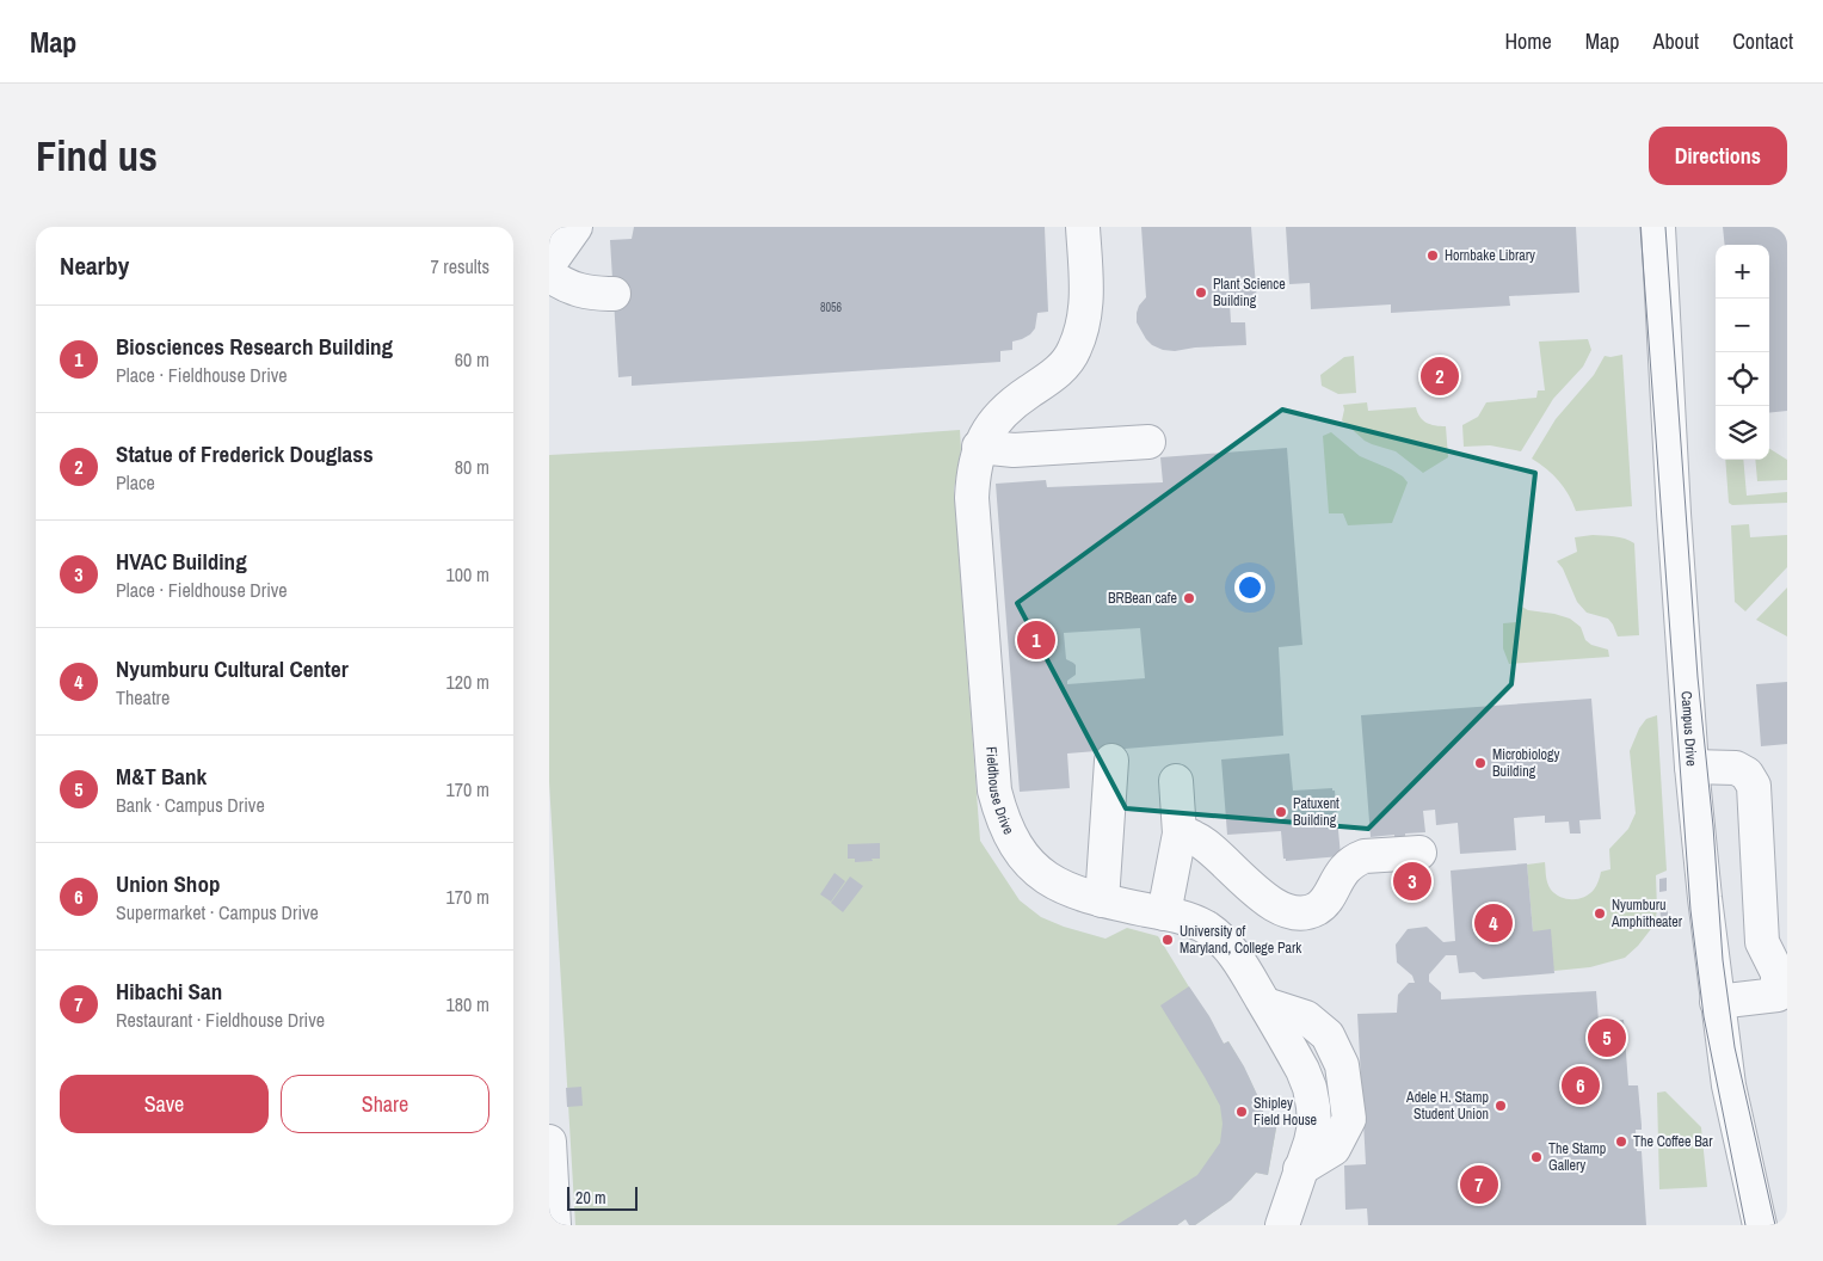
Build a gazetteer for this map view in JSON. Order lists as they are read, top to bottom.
{
  "streets": {
    "street": ["Campus Drive", "Fieldhouse Drive"]
  },
  "places": [
    "Hornbake Library",
    "Plant Science Building",
    "BRBean cafe",
    "Microbiology Building",
    "Patuxent Building",
    "Nyumburu Amphitheater",
    "University of Maryland, College Park",
    "Adele H. Stamp Student Union",
    "Shipley Field House",
    "The Coffee Bar",
    "The Stamp Gallery"
  ],
  "house_numbers": ["8056"],
  "scale_bar": "20 m",
  "page": {
    "header": "Map",
    "nav": [
      "Home",
      "Map",
      "About",
      "Contact"
    ],
    "buttons": [
      "Directions",
      ["Save", "Share"]
    ],
    "title": "Find us",
    "heading": ["Nearby", "7 results"],
    "map_buttons": ["+", "−"],
    "list": [
      {
        "mark": "1",
        "name": "Biosciences Research Building",
        "note": "Place · Fieldhouse Drive",
        "value": "60 m"
      },
      {
        "mark": "2",
        "name": "Statue of Frederick Douglass",
        "note": "Place",
        "value": "80 m"
      },
      {
        "mark": "3",
        "name": "HVAC Building",
        "note": "Place · Fieldhouse Drive",
        "value": "100 m"
      },
      {
        "mark": "4",
        "name": "Nyumburu Cultural Center",
        "note": "Theatre",
        "value": "120 m"
      },
      {
        "mark": "5",
        "name": "M&T Bank",
        "note": "Bank · Campus Drive",
        "value": "170 m"
      },
      {
        "mark": "6",
        "name": "Union Shop",
        "note": "Supermarket · Campus Drive",
        "value": "170 m"
      },
      {
        "mark": "7",
        "name": "Hibachi San",
        "note": "Restaurant · Fieldhouse Drive",
        "value": "180 m"
      }
    ],
    "pins": [
      "2",
      "1",
      "3",
      "4",
      "5",
      "6",
      "7"
    ],
    "scale": "20 m"
  }
}
